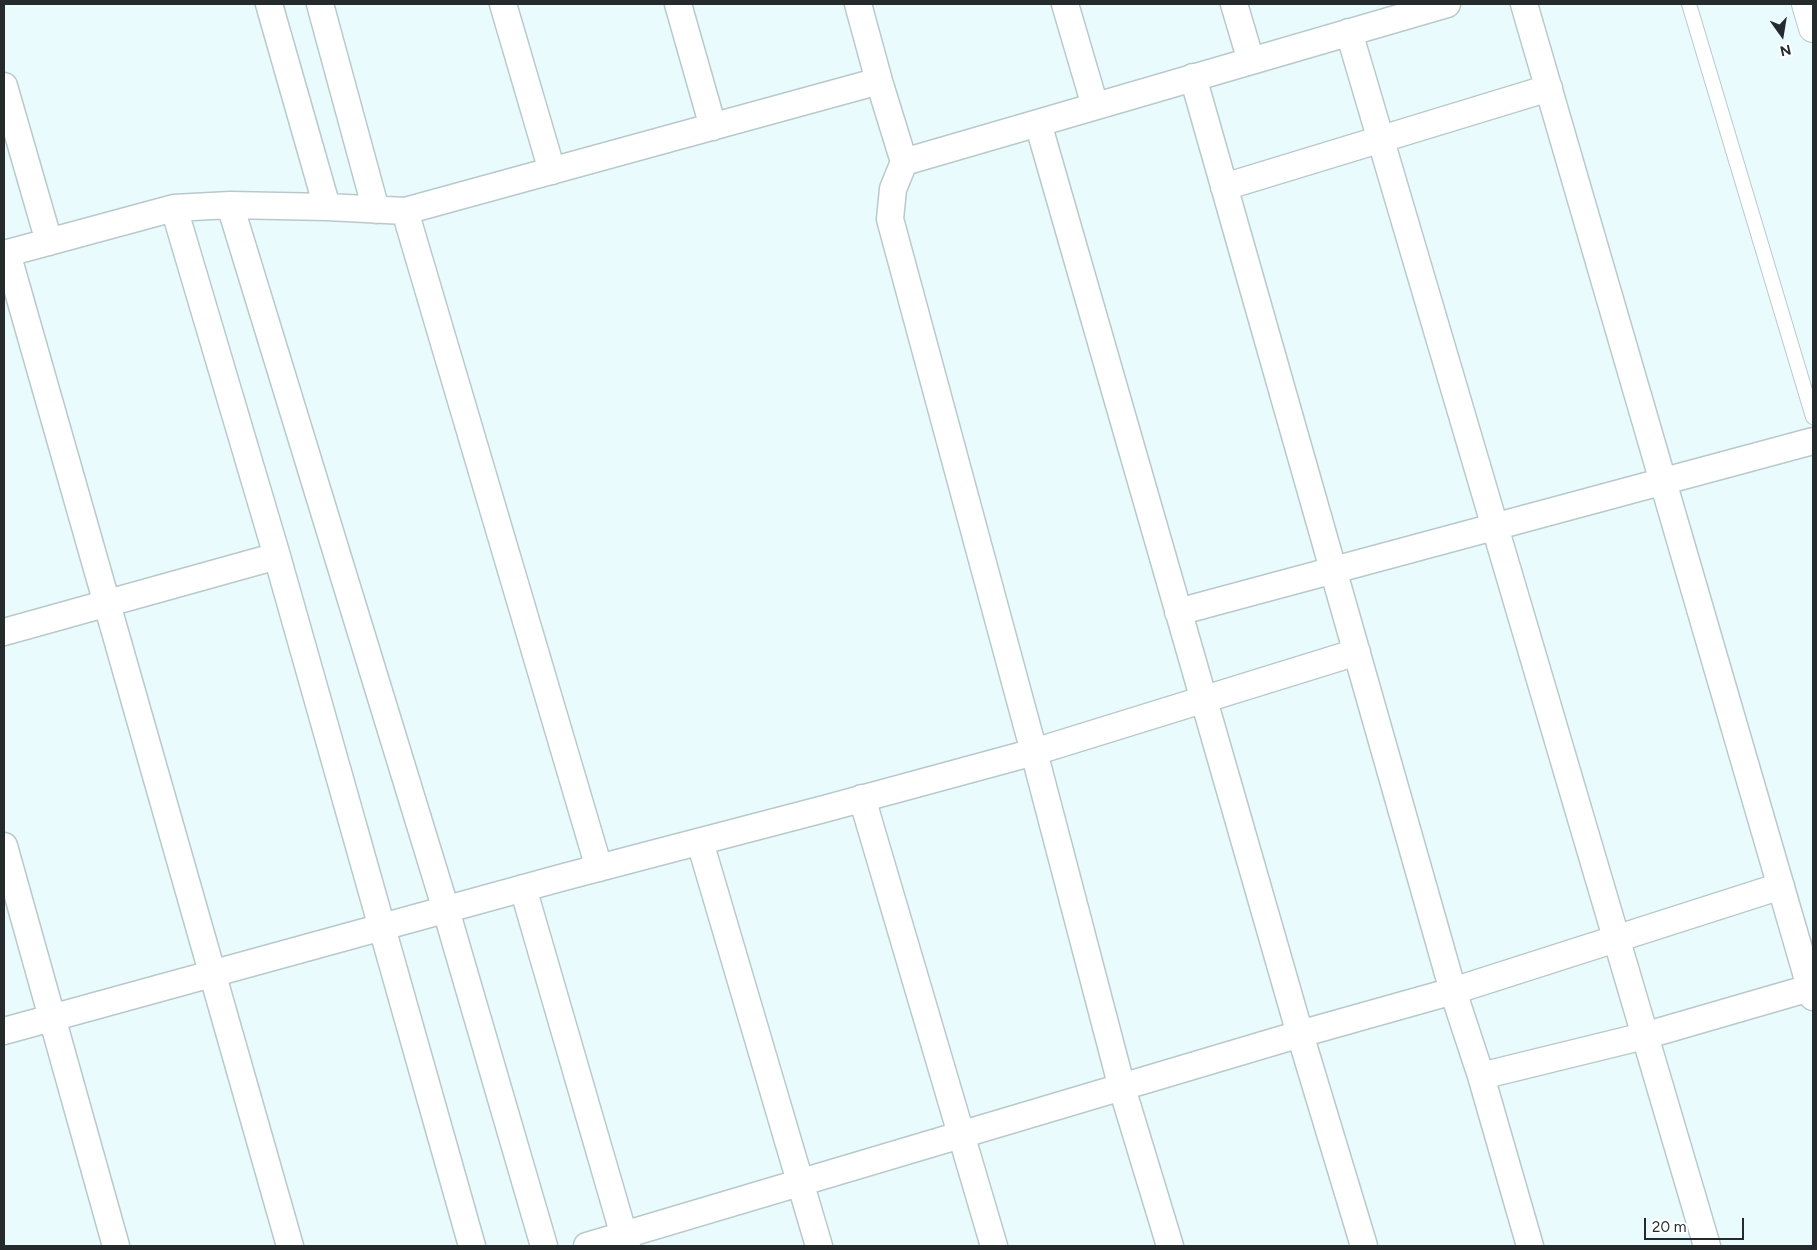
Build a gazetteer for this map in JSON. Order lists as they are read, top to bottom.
{
  "scale_bar": "20 m",
  "north": "bottom"
}
